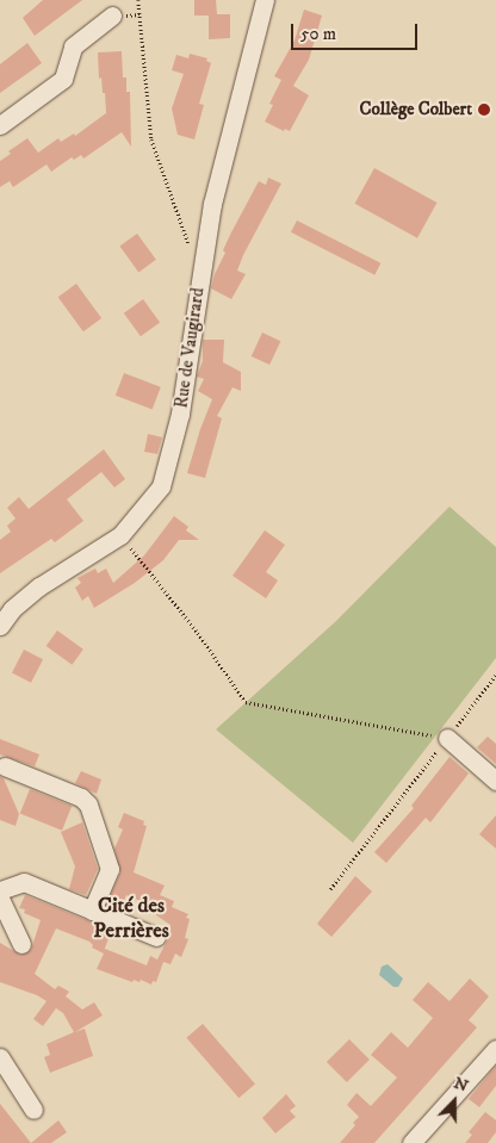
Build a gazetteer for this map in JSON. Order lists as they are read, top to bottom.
{
  "streets": {
    "street": ["Rue de Vaugirard"]
  },
  "districts": ["Cité des Perrières"],
  "places": ["Collège Colbert"],
  "scale_bar": "50 m",
  "north": "top"
}
